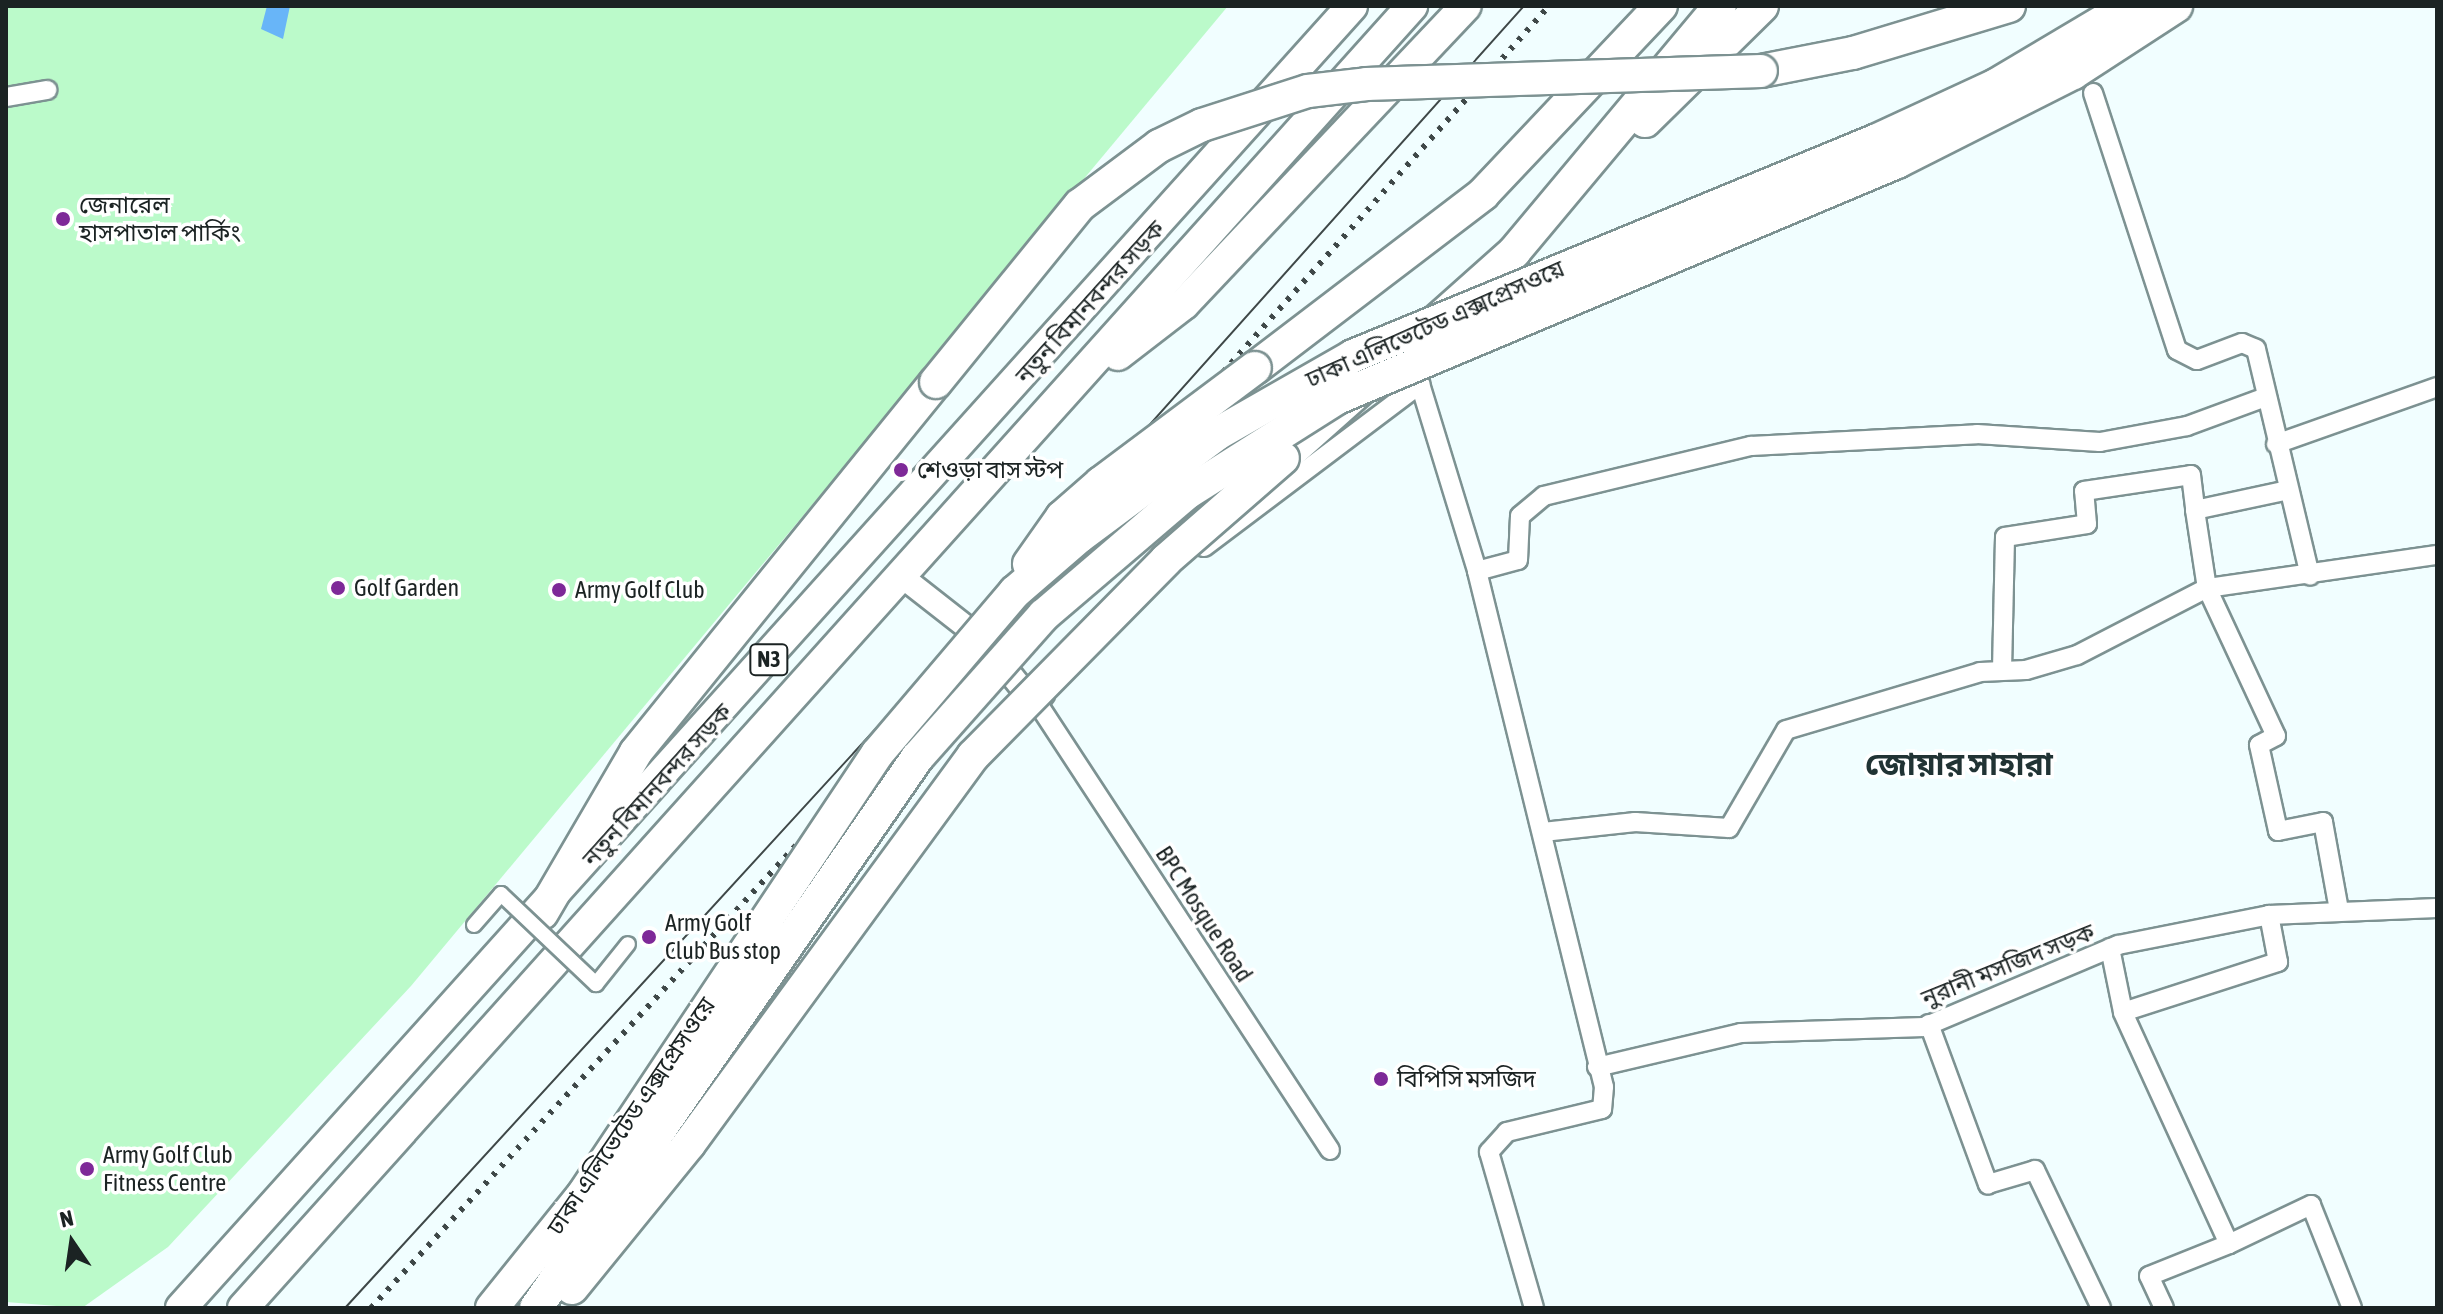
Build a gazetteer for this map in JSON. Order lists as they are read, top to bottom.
{
  "streets": {
    "highway": ["নতুন বিমানবন্দর সড়ক", "ঢাকা এলিভেটেড এক্সপ্রেসওয়ে", "N3"],
    "street": ["BPC Mosque Road", "নুরানী মসজিদ সড়ক"]
  },
  "districts": ["জোয়ার সাহারা"],
  "places": [
    "জেনারেল হাসপাতাল পার্কিং",
    "শেওড়া বাস স্টপ",
    "Golf Garden",
    "Army Golf Club",
    "Army Golf Club Bus stop",
    "বিপিসি মসজিদ",
    "Army Golf Club Fitness Centre"
  ],
  "north": "top"
}
